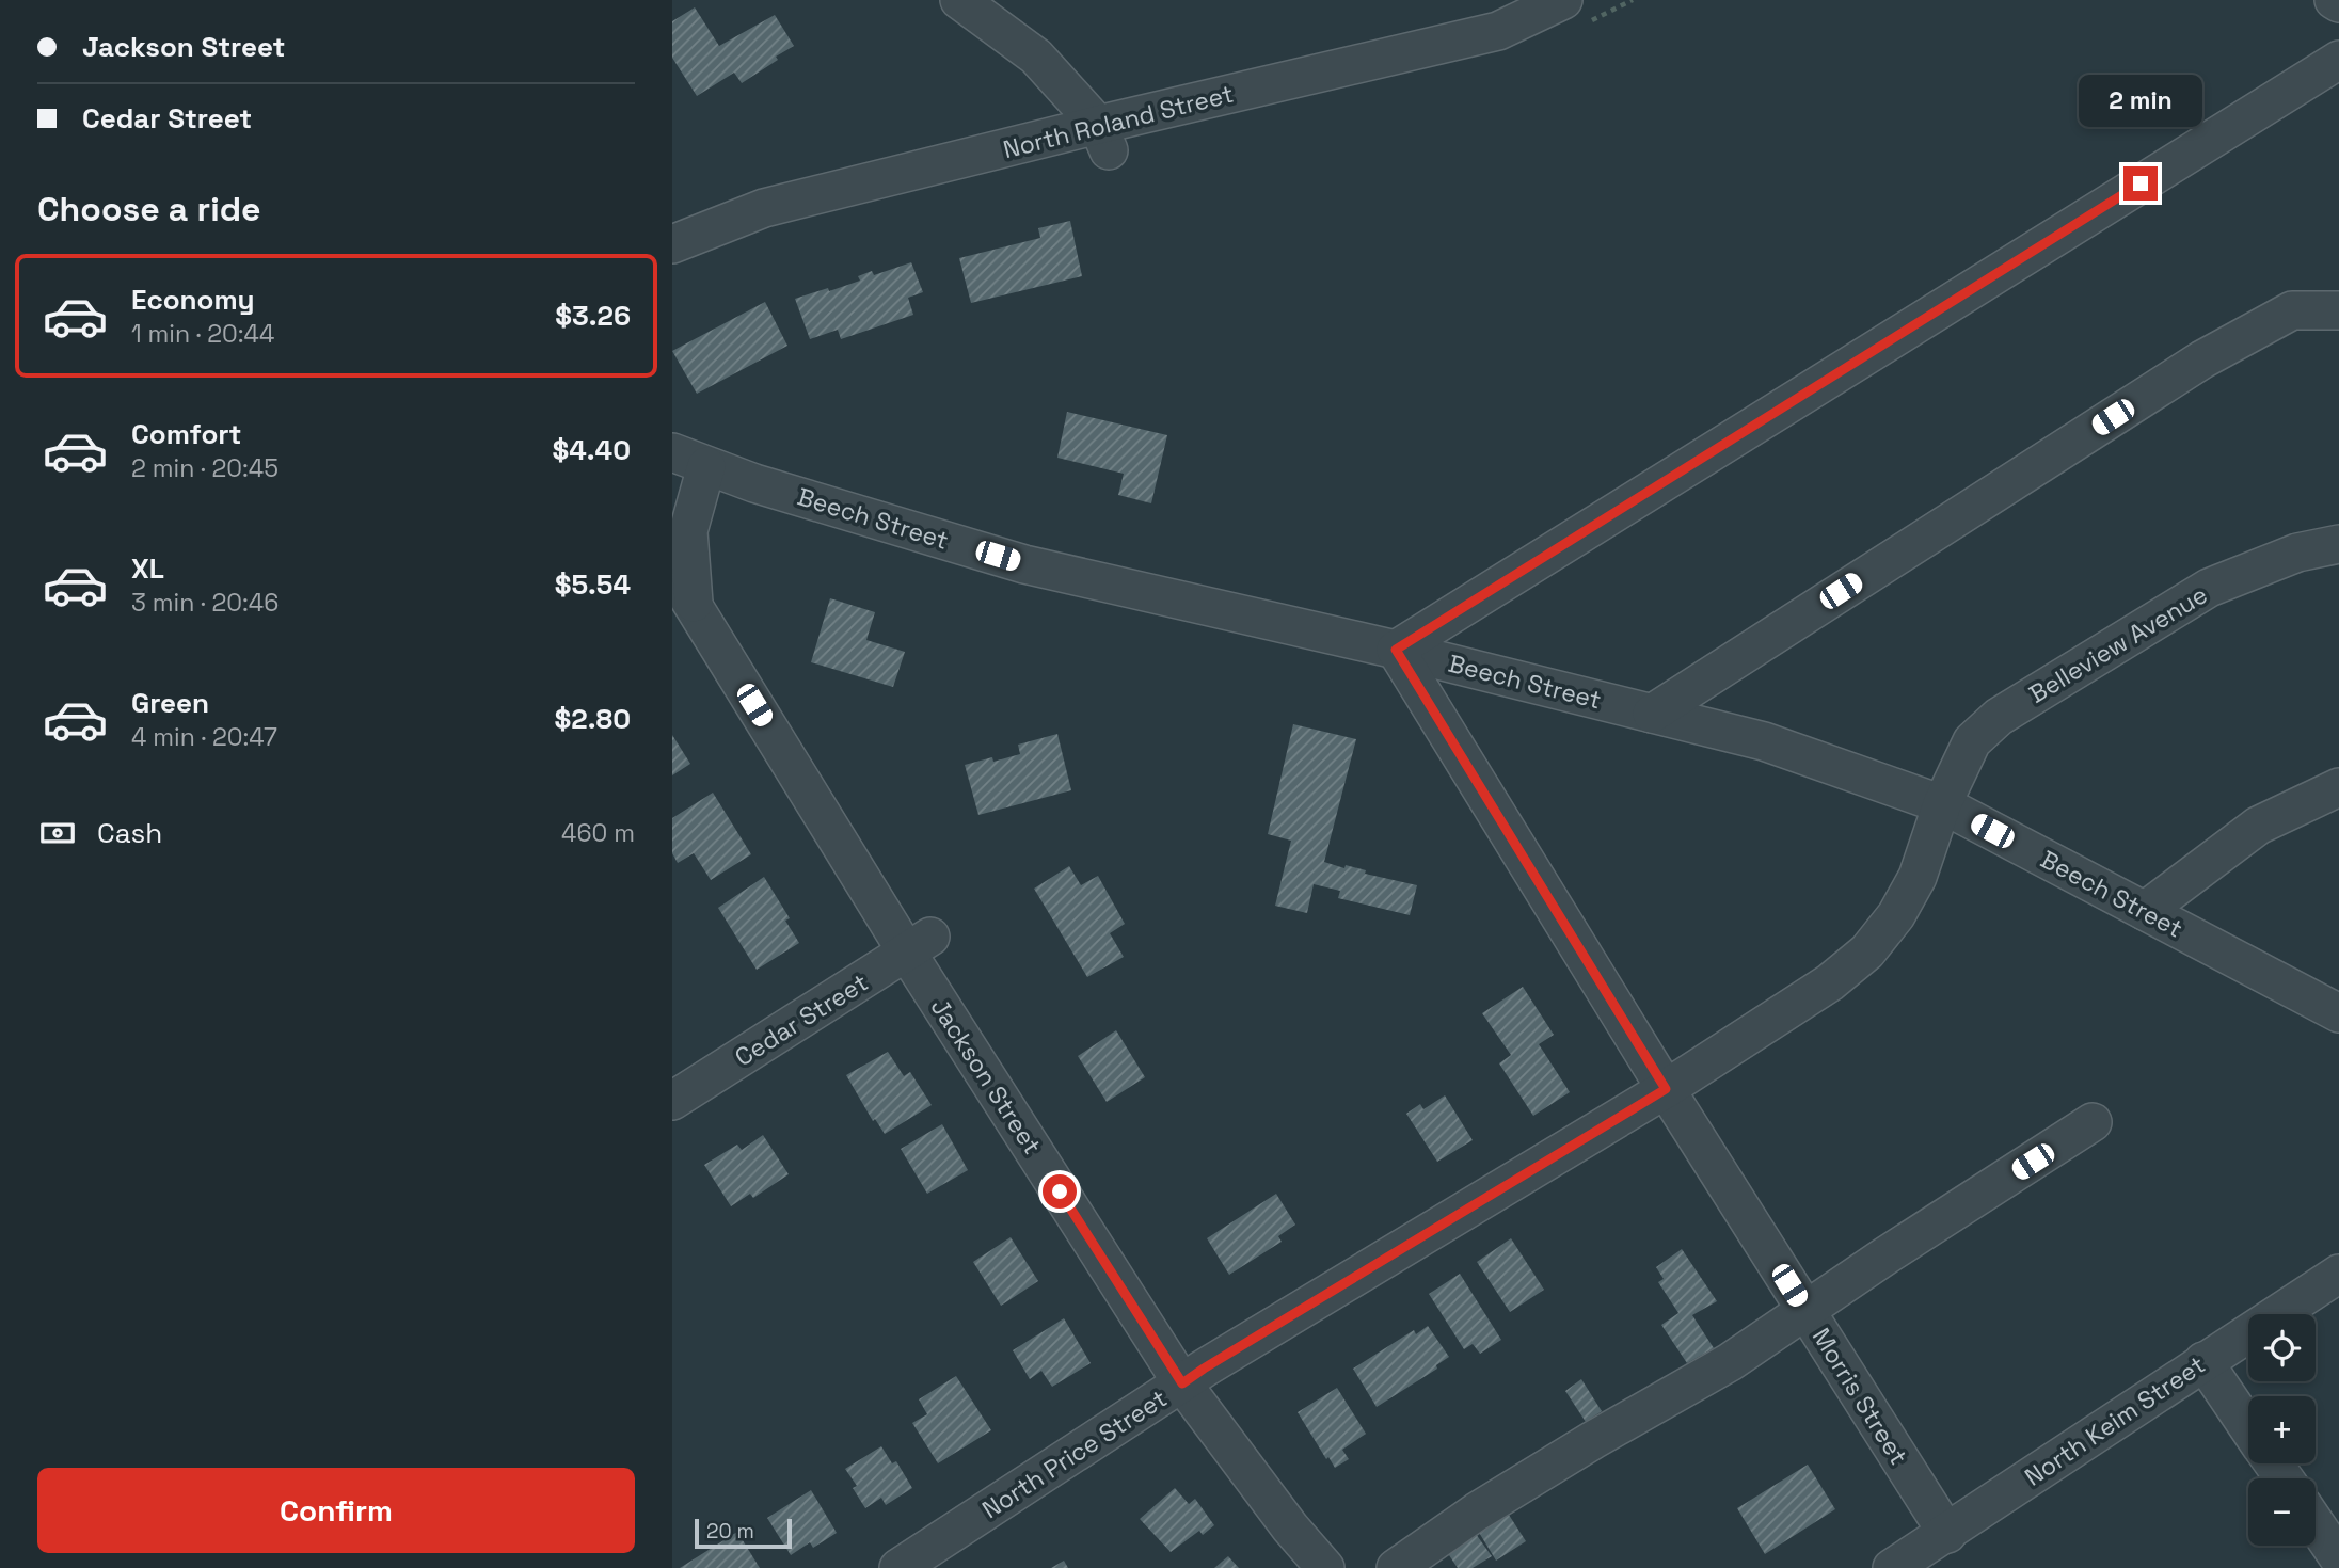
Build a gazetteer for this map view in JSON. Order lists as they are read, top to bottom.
{
  "streets": {
    "street": [
      "North Roland Street",
      "Beech Street",
      "Belleview Avenue",
      "Cedar Street",
      "Jackson Street",
      "Morris Street",
      "North Keim Street",
      "North Price Street"
    ]
  },
  "crossings": [
    ["Beech Street", "Belleview Avenue"],
    ["Beech Street", "Jackson Street"],
    ["Beech Street", "Morris Street"],
    ["Beech Street", "North Price Street"],
    ["Belleview Avenue", "North Price Street"],
    ["Cedar Street", "Jackson Street"],
    ["Jackson Street", "North Price Street"],
    ["Morris Street", "North Keim Street"],
    ["Morris Street", "North Price Street"]
  ],
  "scale_bar": "20 m",
  "page": {
    "banner": ["Jackson Street", "Cedar Street"],
    "bubble": "2 min",
    "heading": "Choose a ride",
    "list": [
      {
        "name": "Economy",
        "note": "1 min · 20:44",
        "value": "$3.26"
      },
      {
        "name": "Comfort",
        "note": "2 min · 20:45",
        "value": "$4.40"
      },
      {
        "name": "XL",
        "note": "3 min · 20:46",
        "value": "$5.54"
      },
      {
        "name": "Green",
        "note": "4 min · 20:47",
        "value": "$2.80"
      }
    ],
    "pay": ["Cash", "460 m"],
    "map_buttons": ["+", "−"],
    "buttons": "Confirm",
    "scale": "20 m"
  }
}
